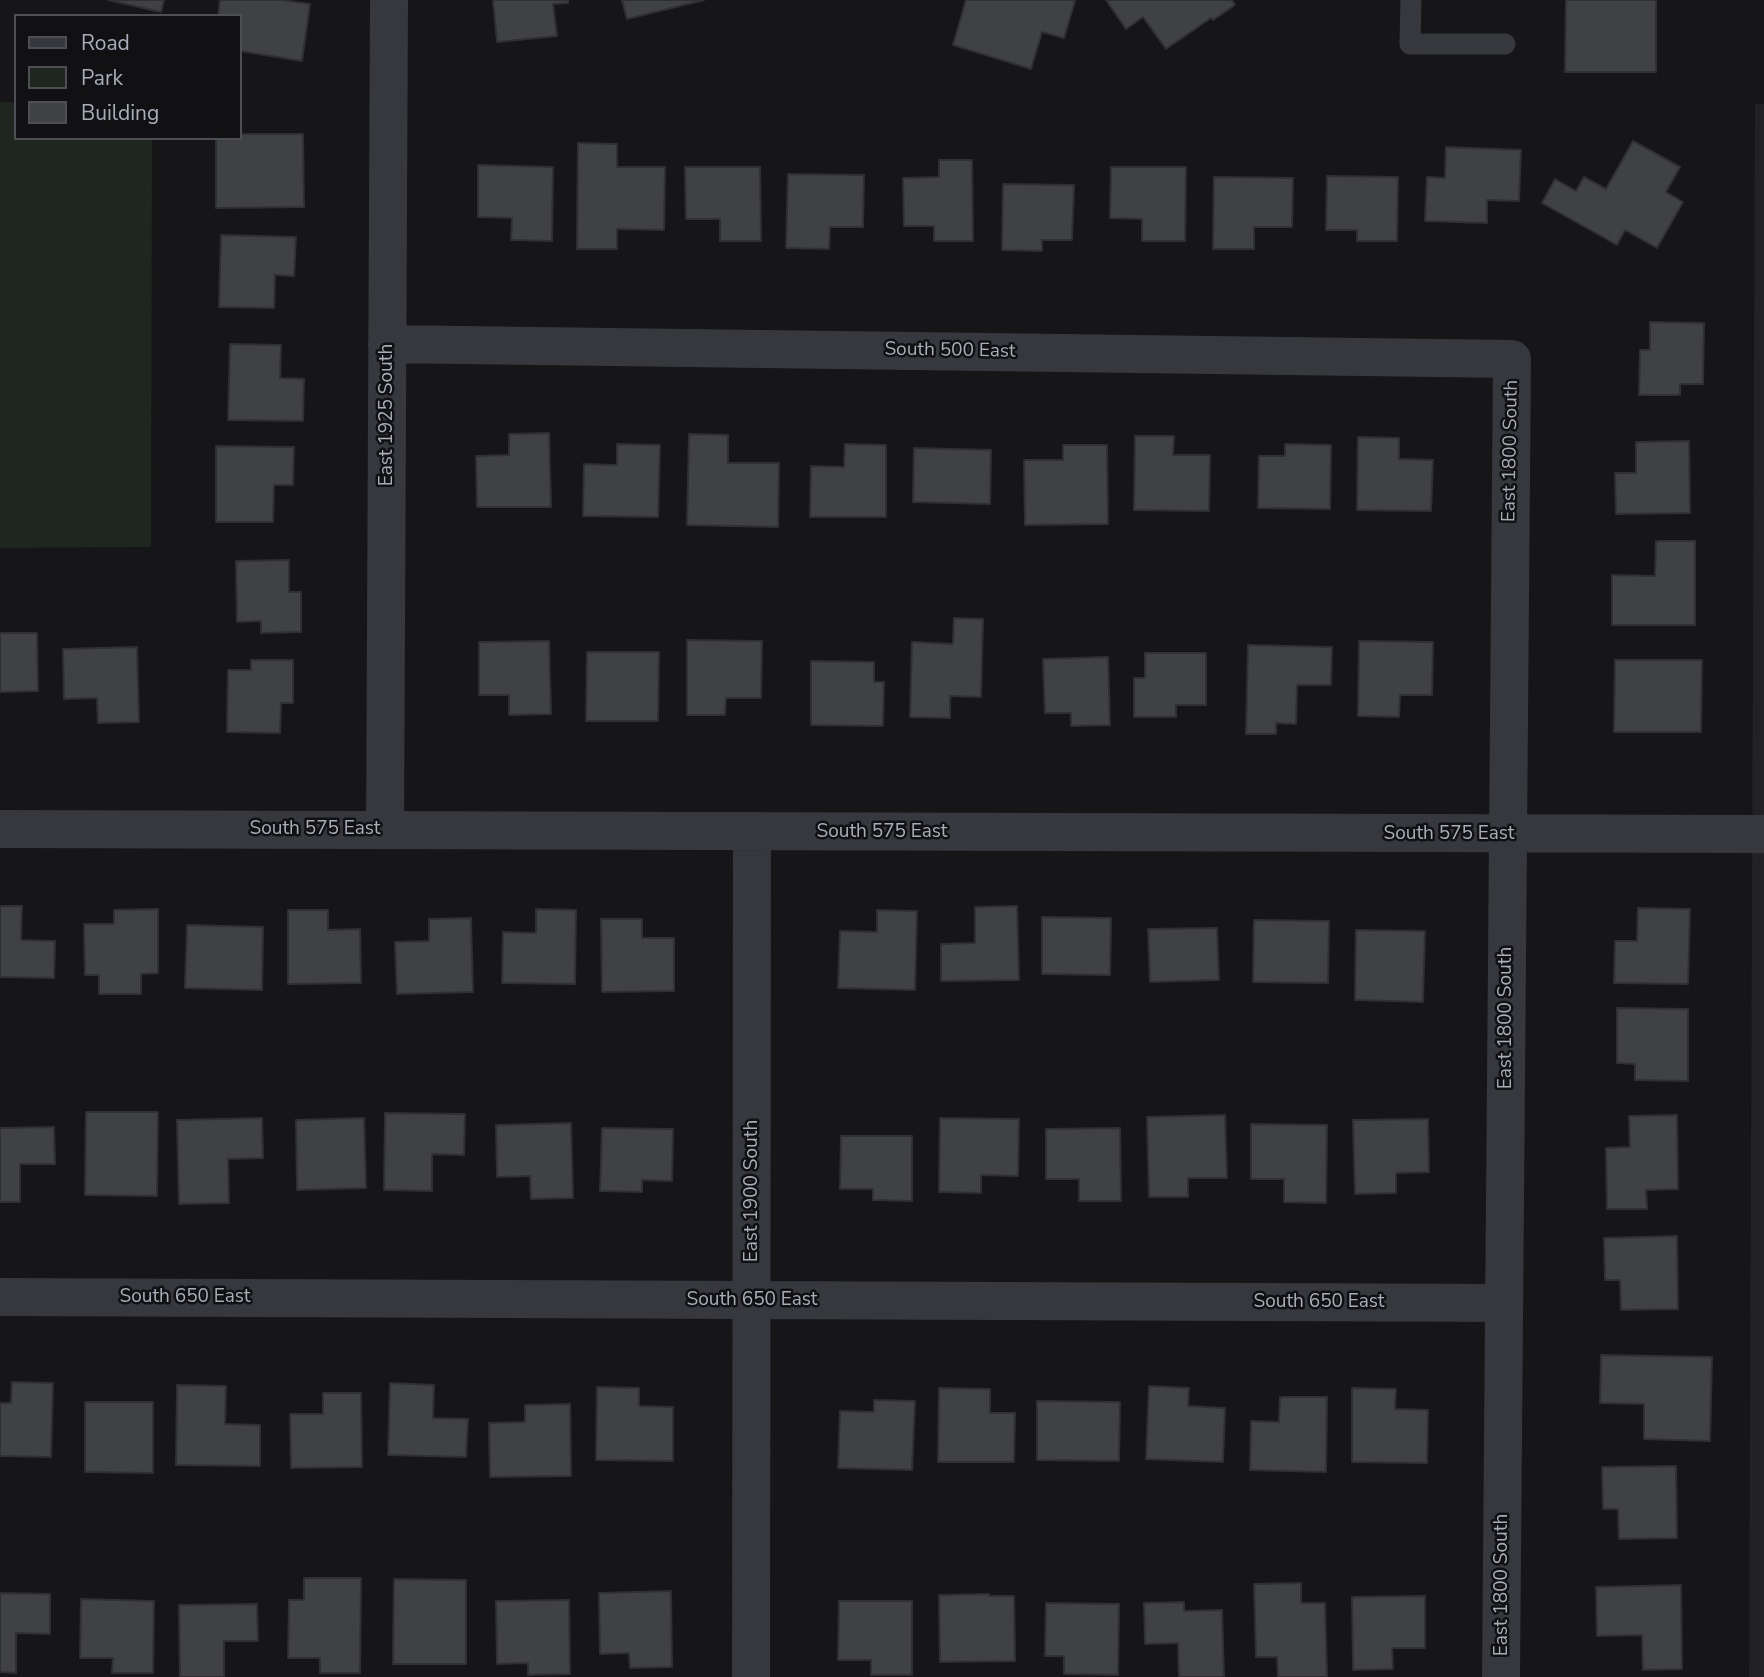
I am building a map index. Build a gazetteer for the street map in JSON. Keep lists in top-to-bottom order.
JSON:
{
  "streets": {
    "street": [
      "South 500 East",
      "East 1925 South",
      "East 1800 South",
      "South 575 East",
      "East 1900 South",
      "South 650 East"
    ]
  },
  "crossings": [
    ["South 500 East", "East 1925 South"],
    ["South 500 East", "East 1800 South"],
    ["East 1925 South", "South 575 East"],
    ["East 1800 South", "South 575 East"],
    ["East 1800 South", "South 650 East"],
    ["South 575 East", "East 1900 South"],
    ["East 1900 South", "South 650 East"]
  ],
  "legend": ["Road", "Park", "Building"]
}
